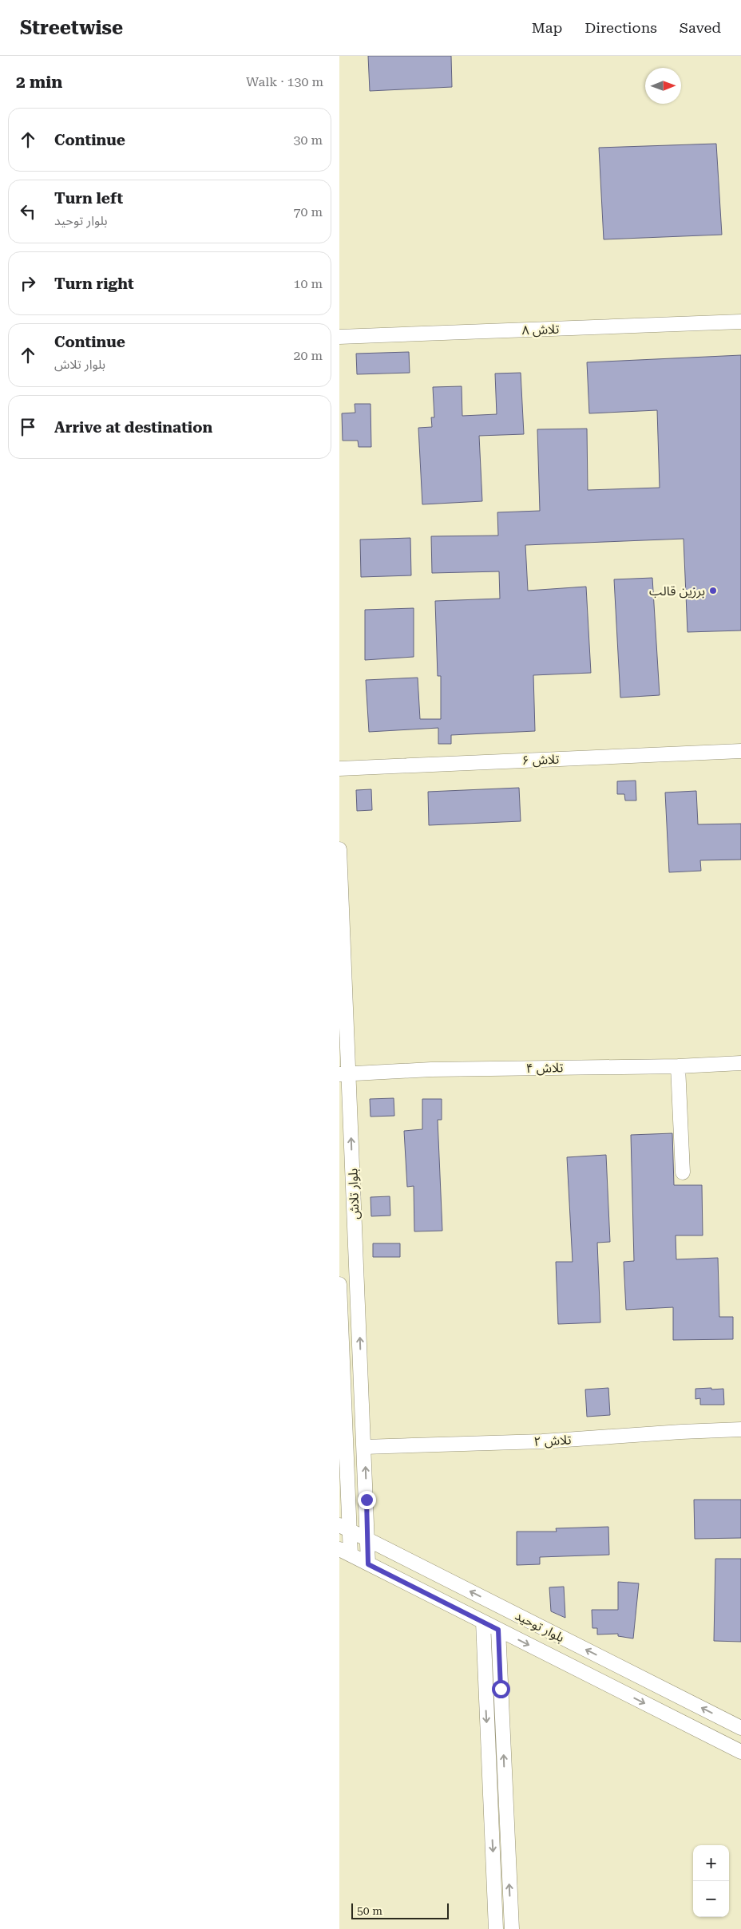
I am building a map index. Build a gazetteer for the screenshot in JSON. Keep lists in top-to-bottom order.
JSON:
{
  "streets": {
    "street": [
      "تلاش ۸",
      "تلاش ۶",
      "تلاش ۴",
      "بلوار تلاش",
      "تلاش ۲",
      "بلوار توحید"
    ]
  },
  "crossings": [
    ["تلاش ۴", "بلوار تلاش"],
    ["بلوار تلاش", "تلاش ۲"],
    ["بلوار تلاش", "بلوار توحید"]
  ],
  "places": ["برزین قالب"],
  "scale_bar": "50 m",
  "north": "right",
  "page": {
    "header": "Streetwise",
    "nav": ["Map", "Directions", "Saved"],
    "heading": ["2 min", "Walk · 130 m"],
    "list": [
      ["Continue", "30 m"],
      ["Turn left", "بلوار توحید", "70 m"],
      ["Turn right", "10 m"],
      ["Continue", "بلوار تلاش", "20 m"],
      "Arrive at destination"
    ],
    "map_buttons": ["+", "−"],
    "scale": "50 m"
  }
}
